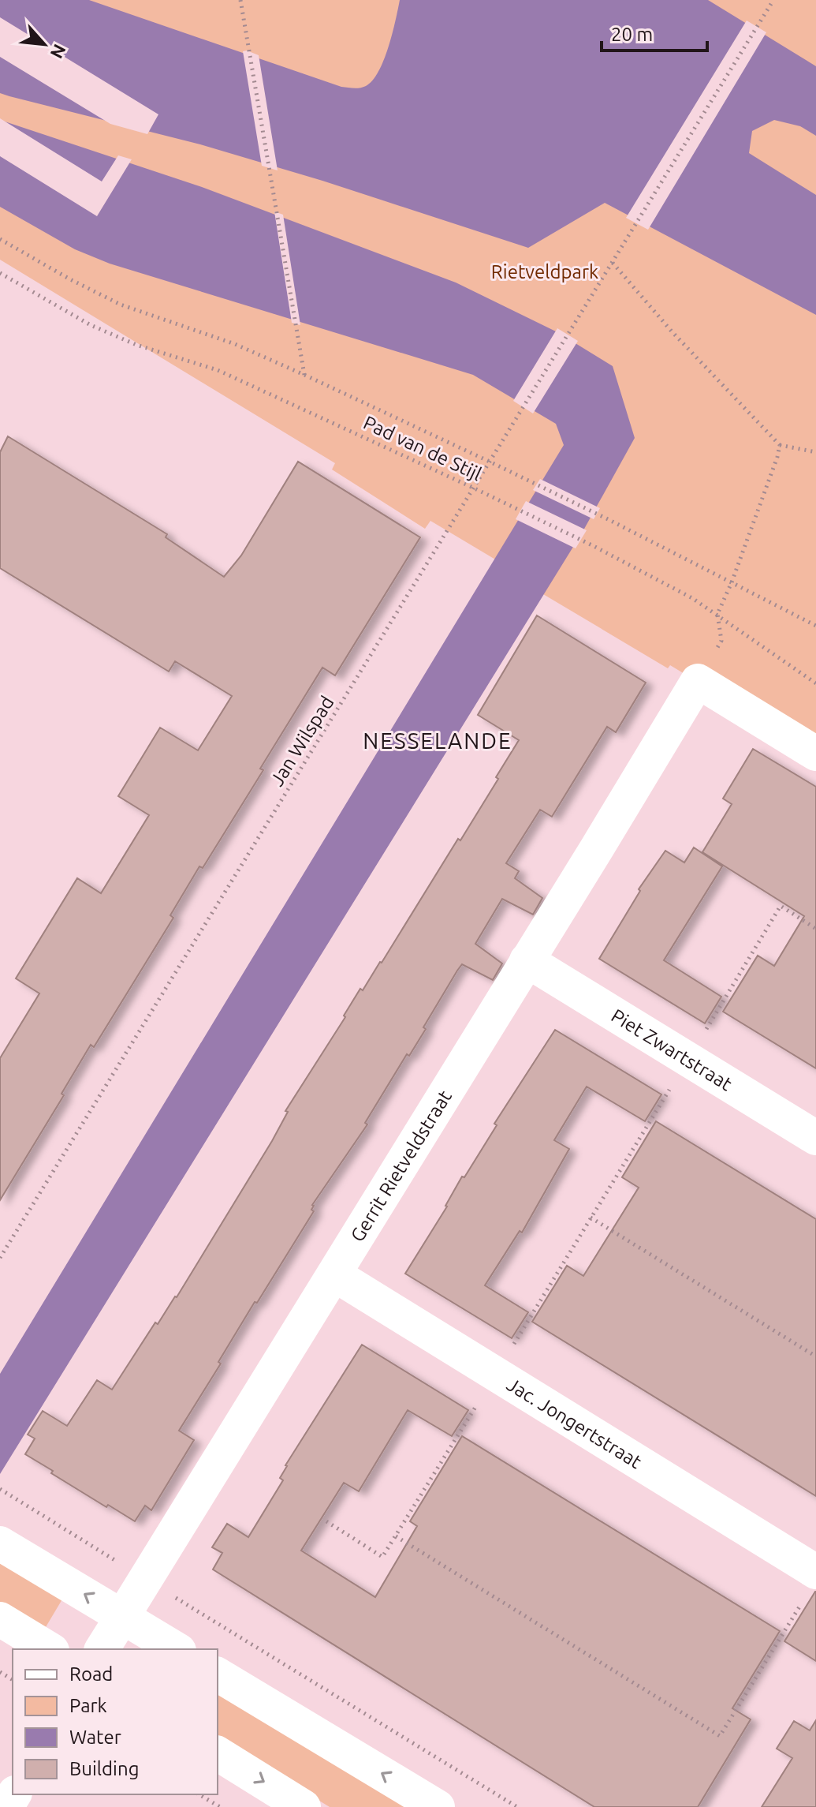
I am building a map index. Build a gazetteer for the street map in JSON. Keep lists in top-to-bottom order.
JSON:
{
  "streets": {
    "street": ["Piet Zwartstraat", "Gerrit Rietveldstraat", "Jac. Jongertstraat"],
    "path": ["Pad van de Stijl", "Jan Wilspad"]
  },
  "crossings": [
    ["Pad van de Stijl", "Jan Wilspad"],
    ["Piet Zwartstraat", "Gerrit Rietveldstraat"],
    ["Gerrit Rietveldstraat", "Jac. Jongertstraat"]
  ],
  "districts": ["NESSELANDE"],
  "parks": ["Rietveldpark"],
  "legend": [
    "Road",
    "Park",
    "Water",
    "Building"
  ],
  "scale_bar": "20 m",
  "north": "bottom right"
}
